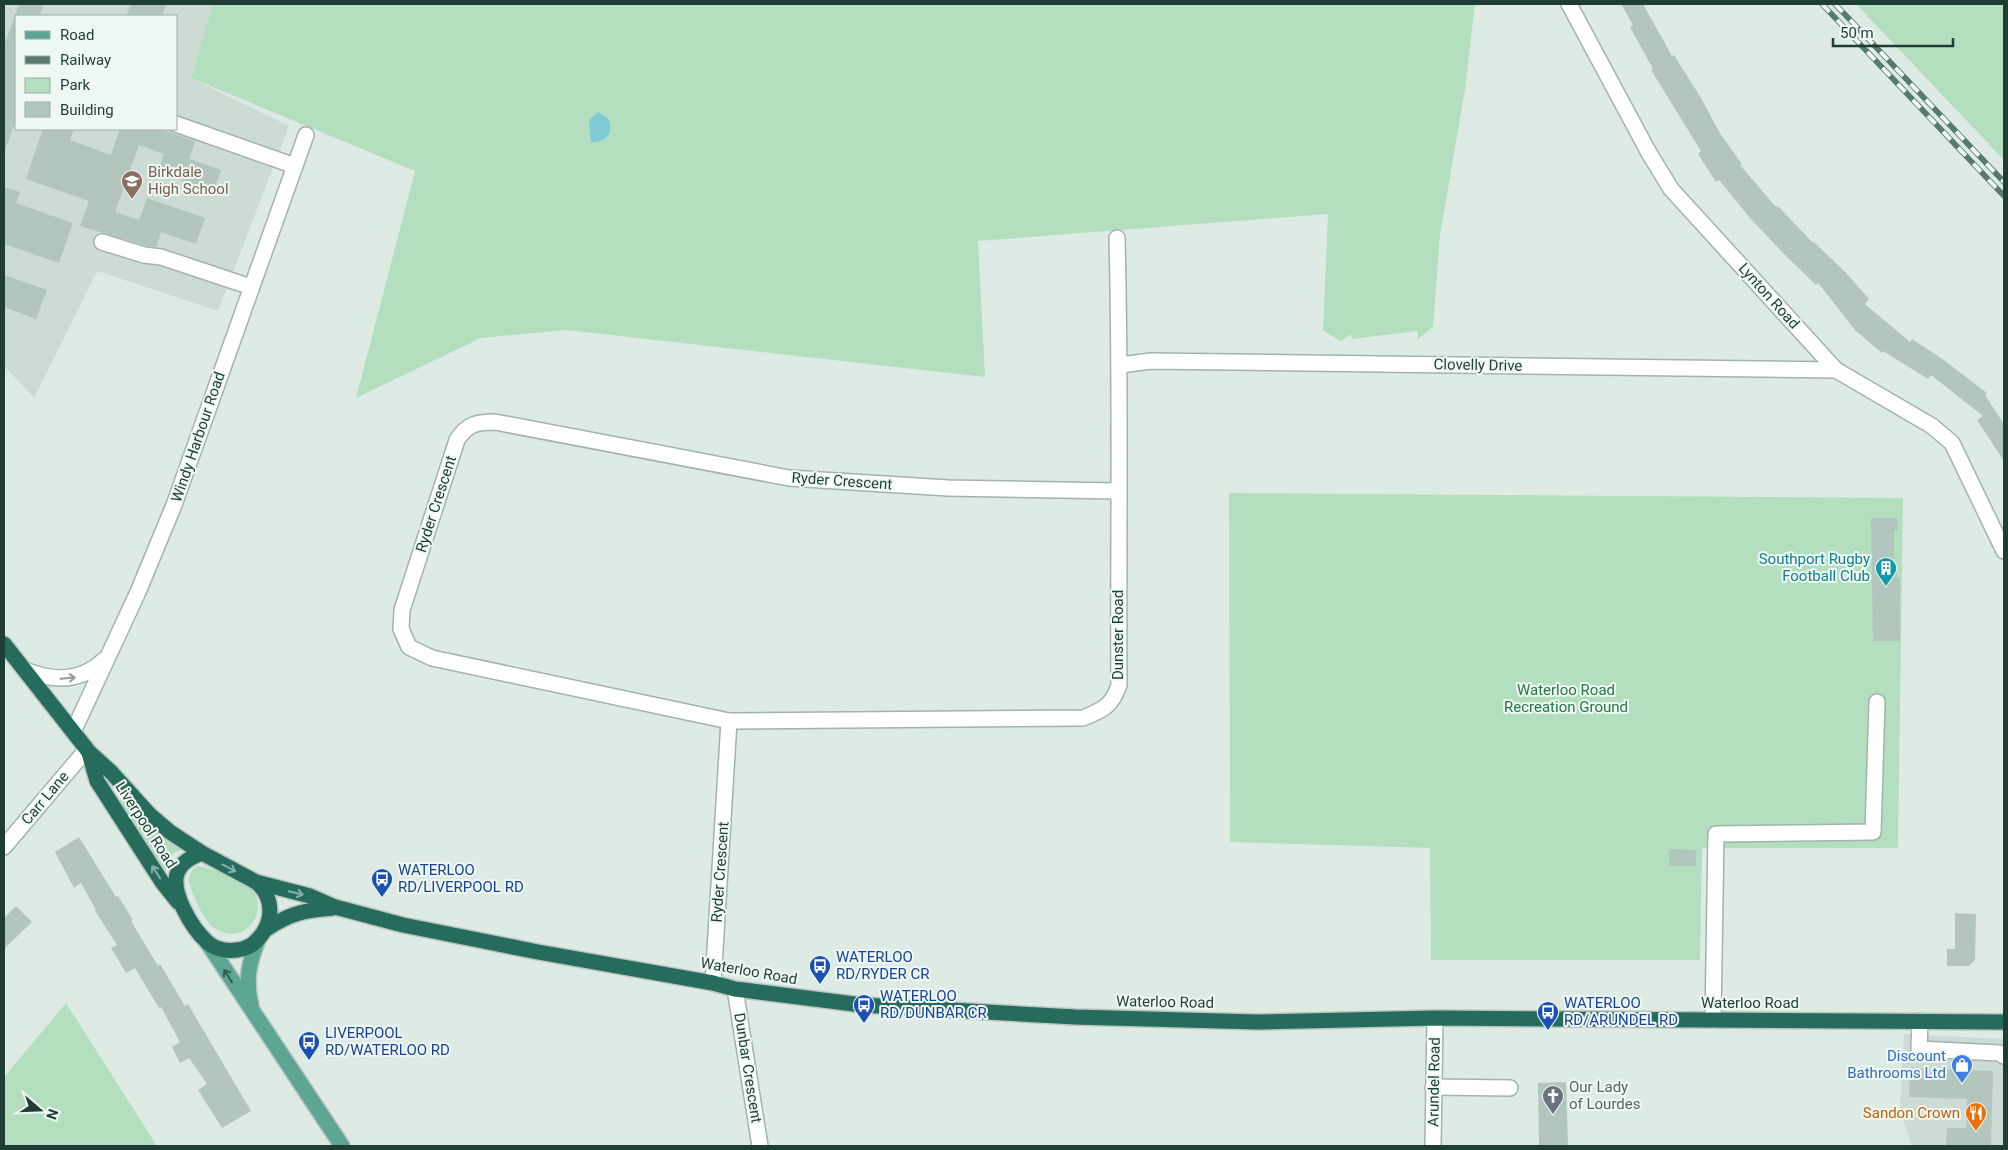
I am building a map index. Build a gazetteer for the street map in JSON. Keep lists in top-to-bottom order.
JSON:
{
  "streets": {
    "highway": ["Liverpool Road", "Waterloo Road"],
    "street": [
      "Lynton Road",
      "Clovelly Drive",
      "Windy Harbour Road",
      "Ryder Crescent",
      "Dunster Road",
      "Carr Lane",
      "Dunbar Crescent",
      "Arundel Road"
    ]
  },
  "crossings": [
    ["Lynton Road", "Clovelly Drive"],
    ["Clovelly Drive", "Dunster Road"],
    ["Windy Harbour Road", "Liverpool Road"],
    ["Ryder Crescent", "Dunster Road"],
    ["Ryder Crescent", "Waterloo Road"],
    ["Carr Lane", "Liverpool Road"],
    ["Liverpool Road", "Waterloo Road"],
    ["Waterloo Road", "Dunbar Crescent"],
    ["Waterloo Road", "Arundel Road"]
  ],
  "parks": ["Waterloo Road Recreation Ground"],
  "places": {
    "school or university": ["Birkdale High School"],
    "building": ["Southport Rugby Football Club"],
    "bus stop": [
      "WATERLOO RD/LIVERPOOL RD",
      "WATERLOO RD/RYDER CR",
      "WATERLOO RD/DUNBAR CR",
      "WATERLOO RD/ARUNDEL RD",
      "LIVERPOOL RD/WATERLOO RD"
    ],
    "shop": ["Discount Bathrooms Ltd"],
    "church": ["Our Lady of Lourdes"],
    "restaurant": ["Sandon Crown"]
  },
  "legend": [
    "Road",
    "Railway",
    "Park",
    "Building"
  ],
  "scale_bar": "50 m",
  "north": "right"
}
